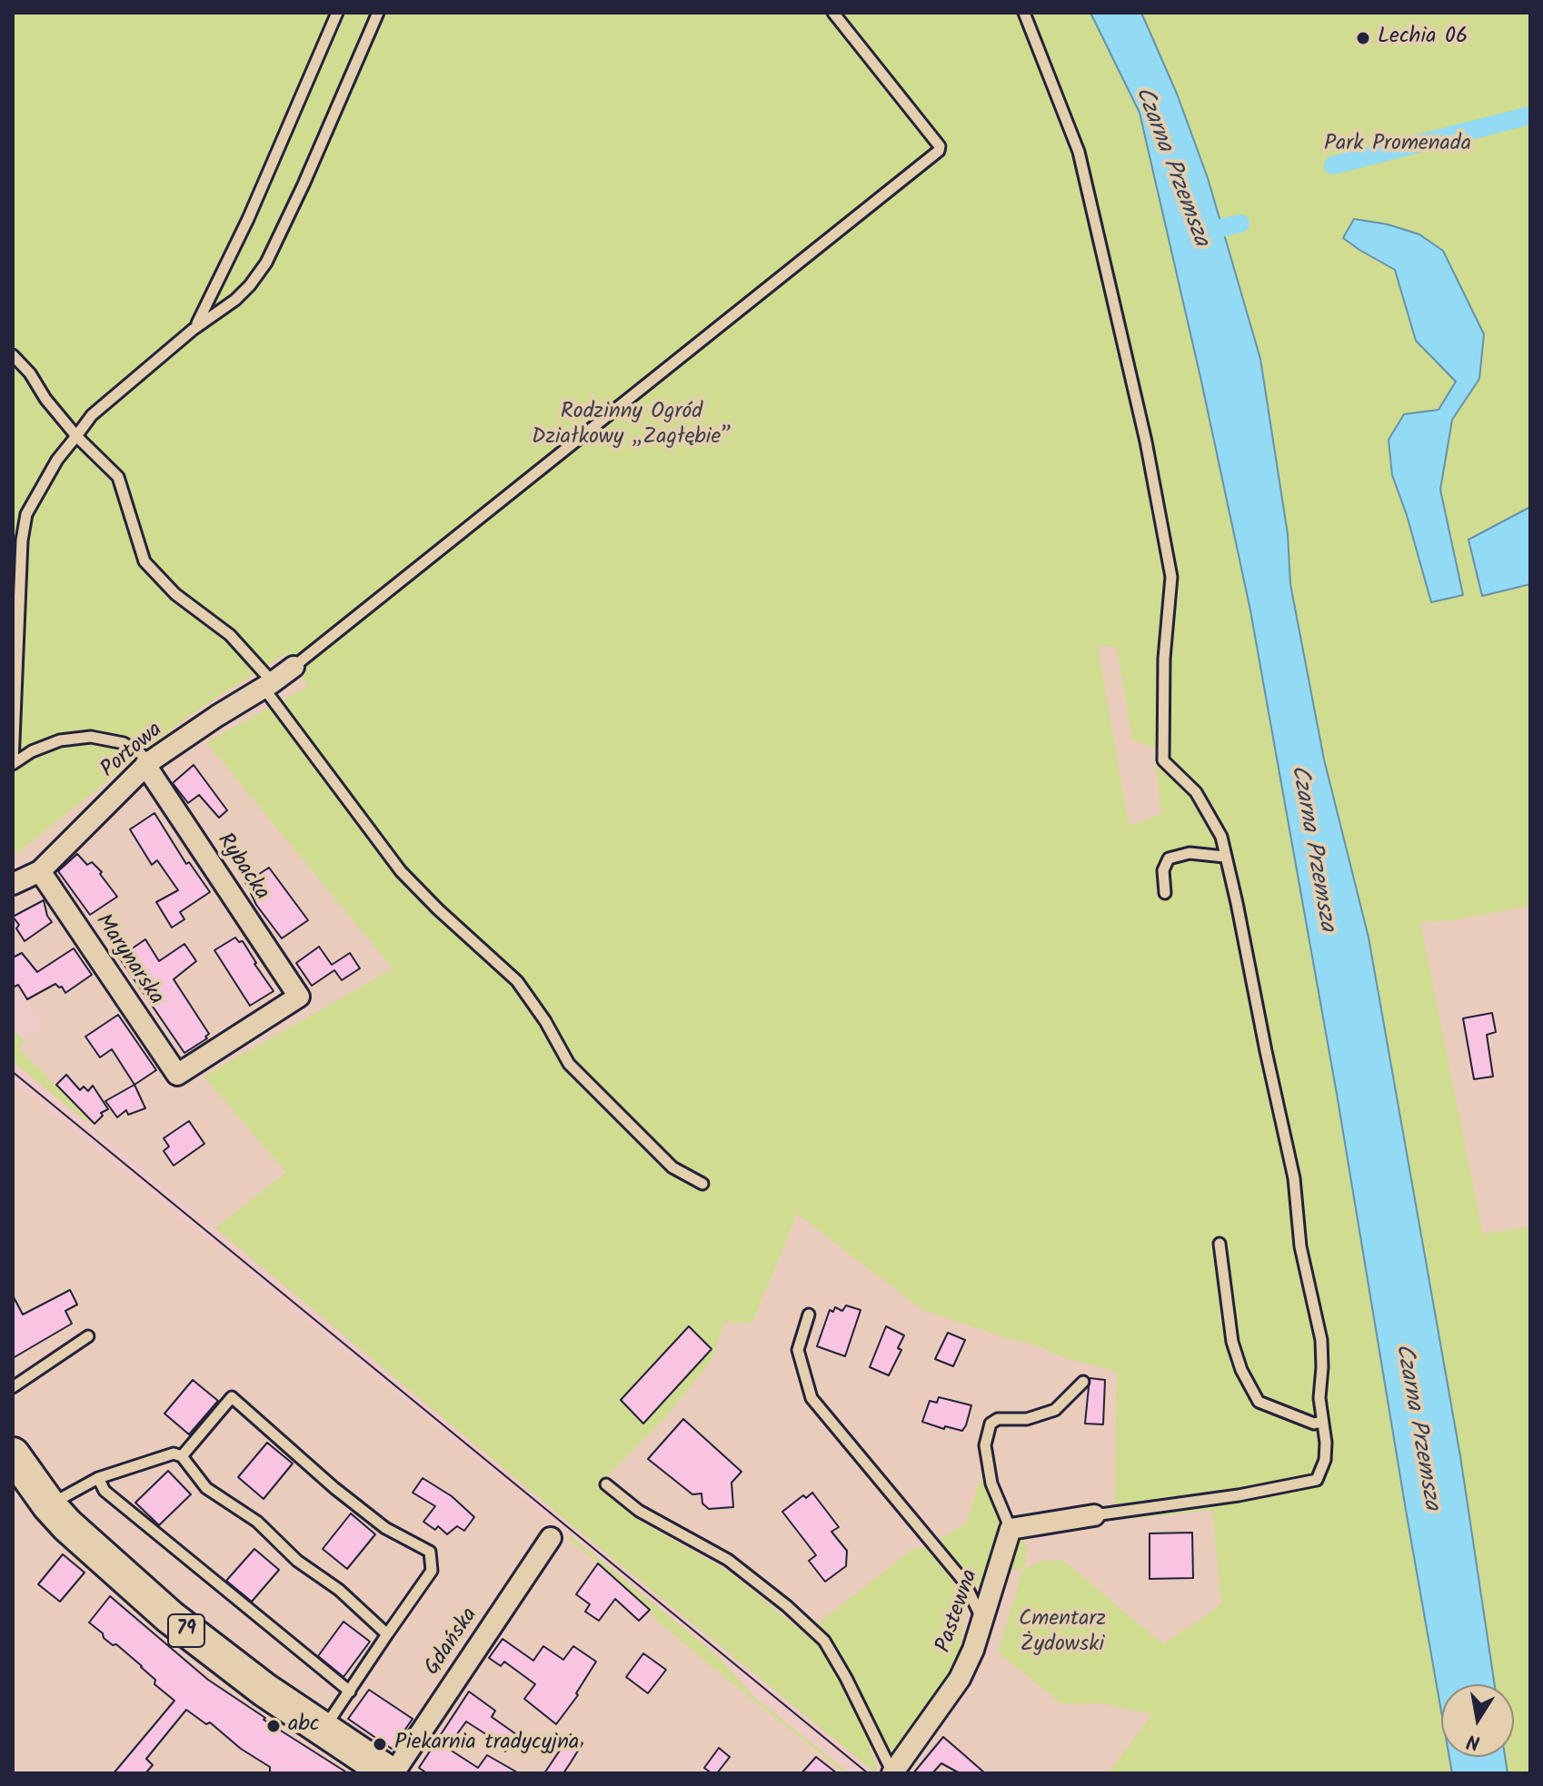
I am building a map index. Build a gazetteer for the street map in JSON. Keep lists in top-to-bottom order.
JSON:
{
  "streets": {
    "main road": ["79"],
    "street": [
      "Portowa",
      "Rybacka",
      "Marynarska",
      "Pastewna",
      "Gdańska"
    ]
  },
  "crossings": [
    ["Portowa", "Rybacka"],
    ["Portowa", "Marynarska"],
    ["Rybacka", "Marynarska"],
    ["79", "Gdańska"]
  ],
  "water": ["Czarna Przemsza"],
  "parks": ["Park Promenada", "Rodzinny Ogród Działkowy „Zagłębie”", "Cmentarz Żydowski"],
  "places": ["Lechia 06", "abc", "Piekarnia tradycyjna"],
  "north": "bottom"
}
